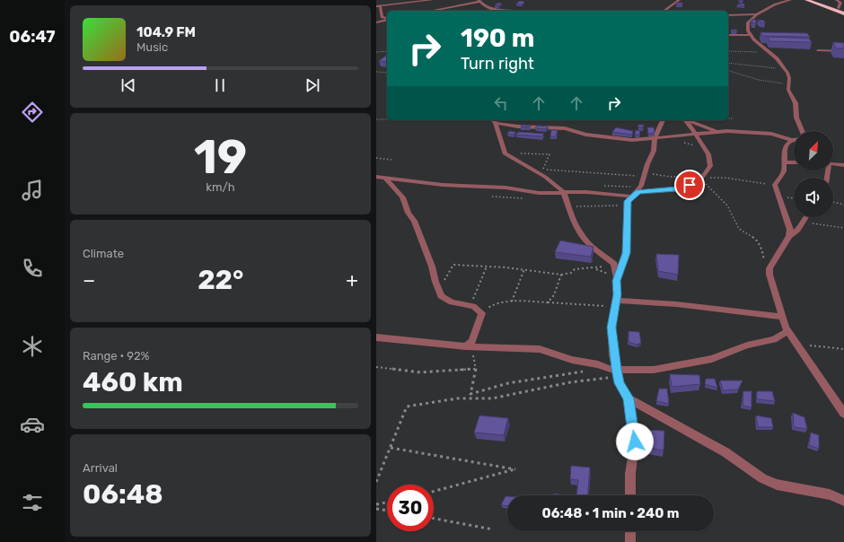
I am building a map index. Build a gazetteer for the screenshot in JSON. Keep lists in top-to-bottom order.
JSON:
{
  "north": "top right",
  "page": {
    "tabs": "06:47",
    "turn": ["190 m", "Turn right"],
    "song": ["104.9 FM", "Music"],
    "tile": [
      ["19", "km/h"],
      "Climate",
      ["Range · 92%", "460 km"],
      ["Arrival", "06:48"]
    ],
    "heat": ["−", "22°", "+"],
    "limit": "30",
    "trip": "06:48 · 1 min · 240 m"
  }
}
